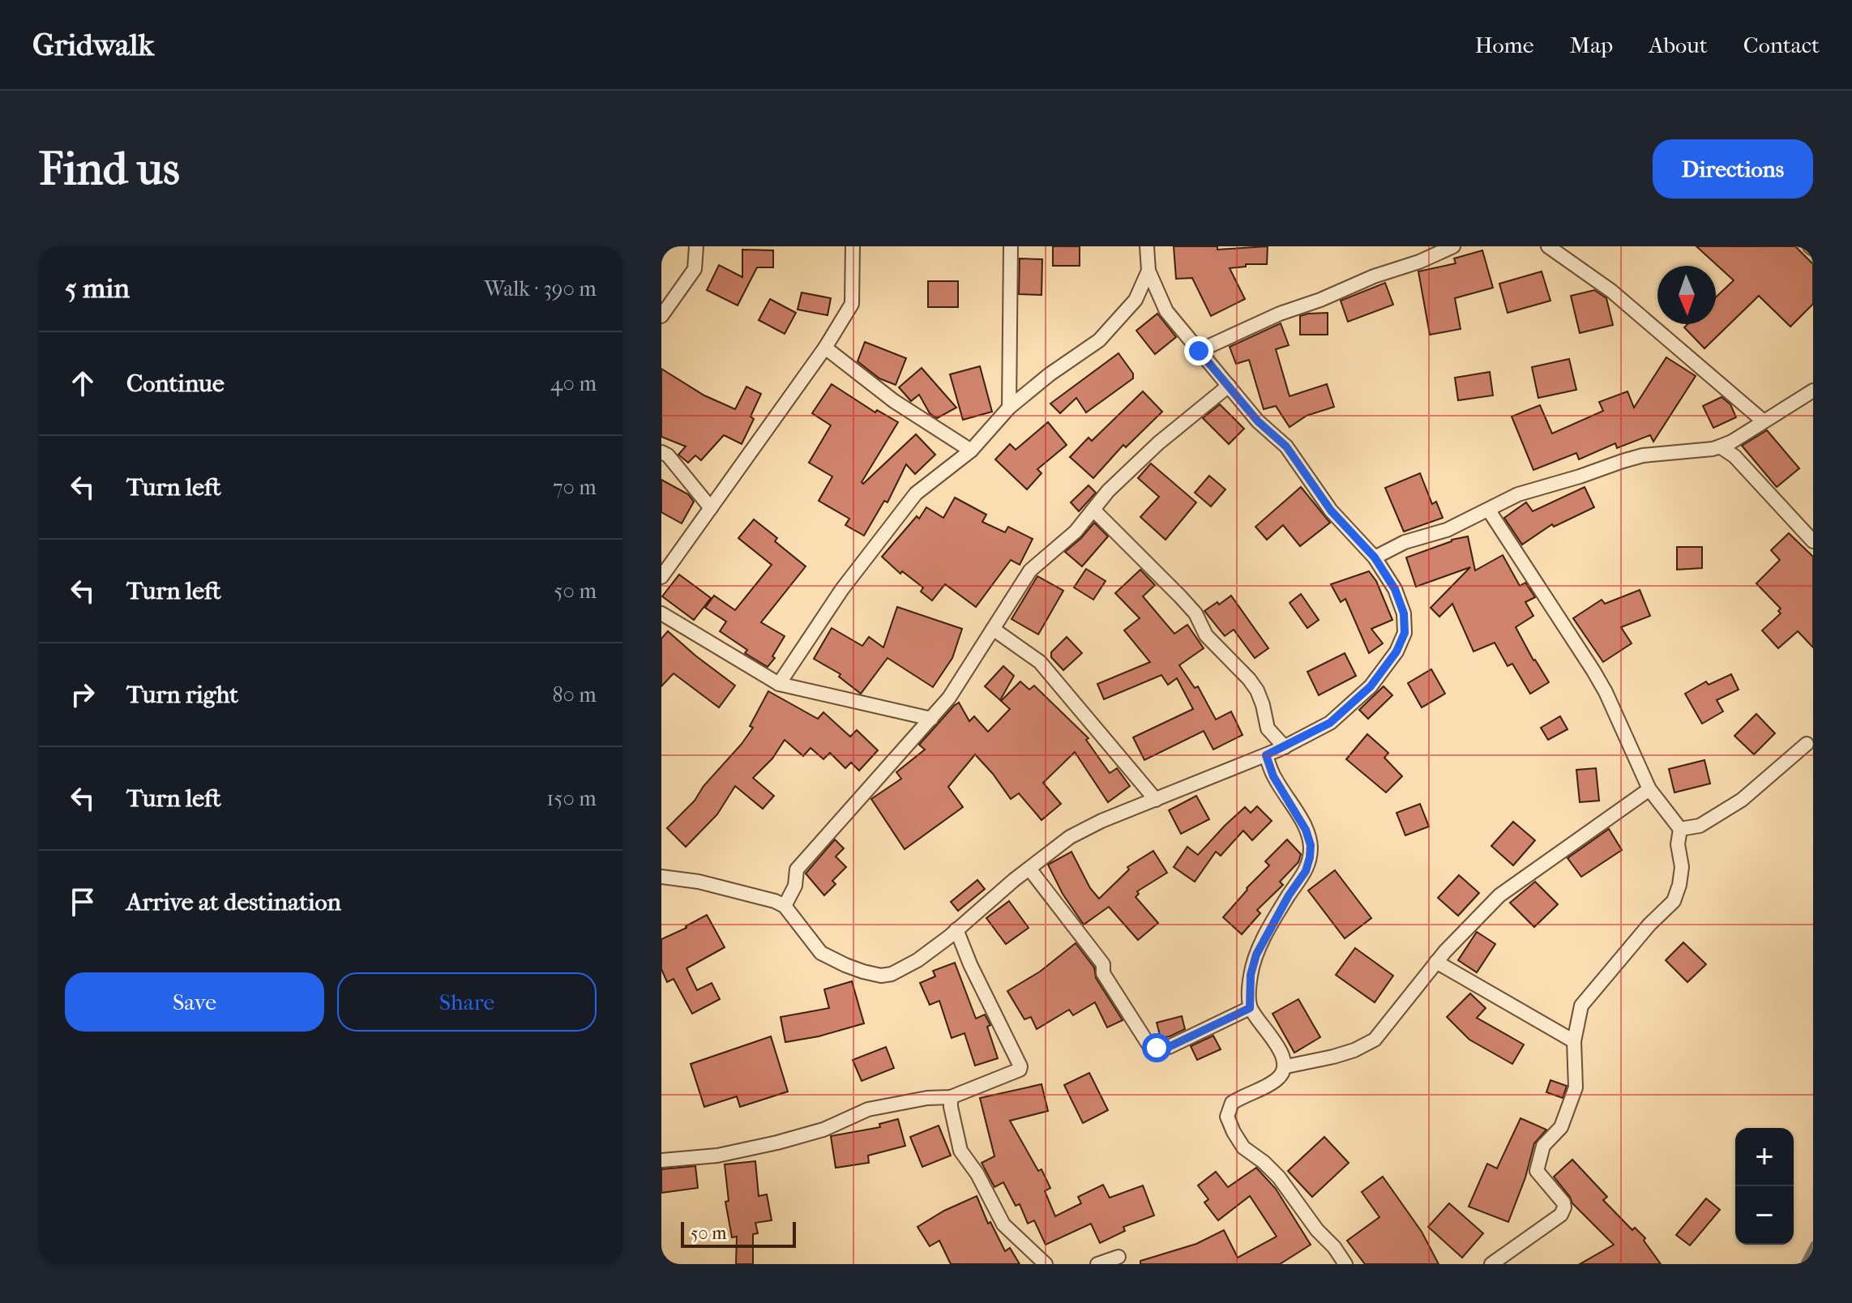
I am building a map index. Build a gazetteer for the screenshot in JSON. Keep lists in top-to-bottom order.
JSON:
{
  "scale_bar": "50 m",
  "north": "bottom",
  "page": {
    "header": "Gridwalk",
    "nav": [
      "Home",
      "Map",
      "About",
      "Contact"
    ],
    "buttons": [
      "Directions",
      ["Save", "Share"]
    ],
    "title": "Find us",
    "heading": ["5 min", "Walk · 390 m"],
    "list": [
      ["Continue", "40 m"],
      ["Turn left", "70 m"],
      ["Turn left", "50 m"],
      ["Turn right", "80 m"],
      ["Turn left", "150 m"],
      "Arrive at destination"
    ],
    "map_buttons": ["+", "−"],
    "scale": "50 m"
  }
}
